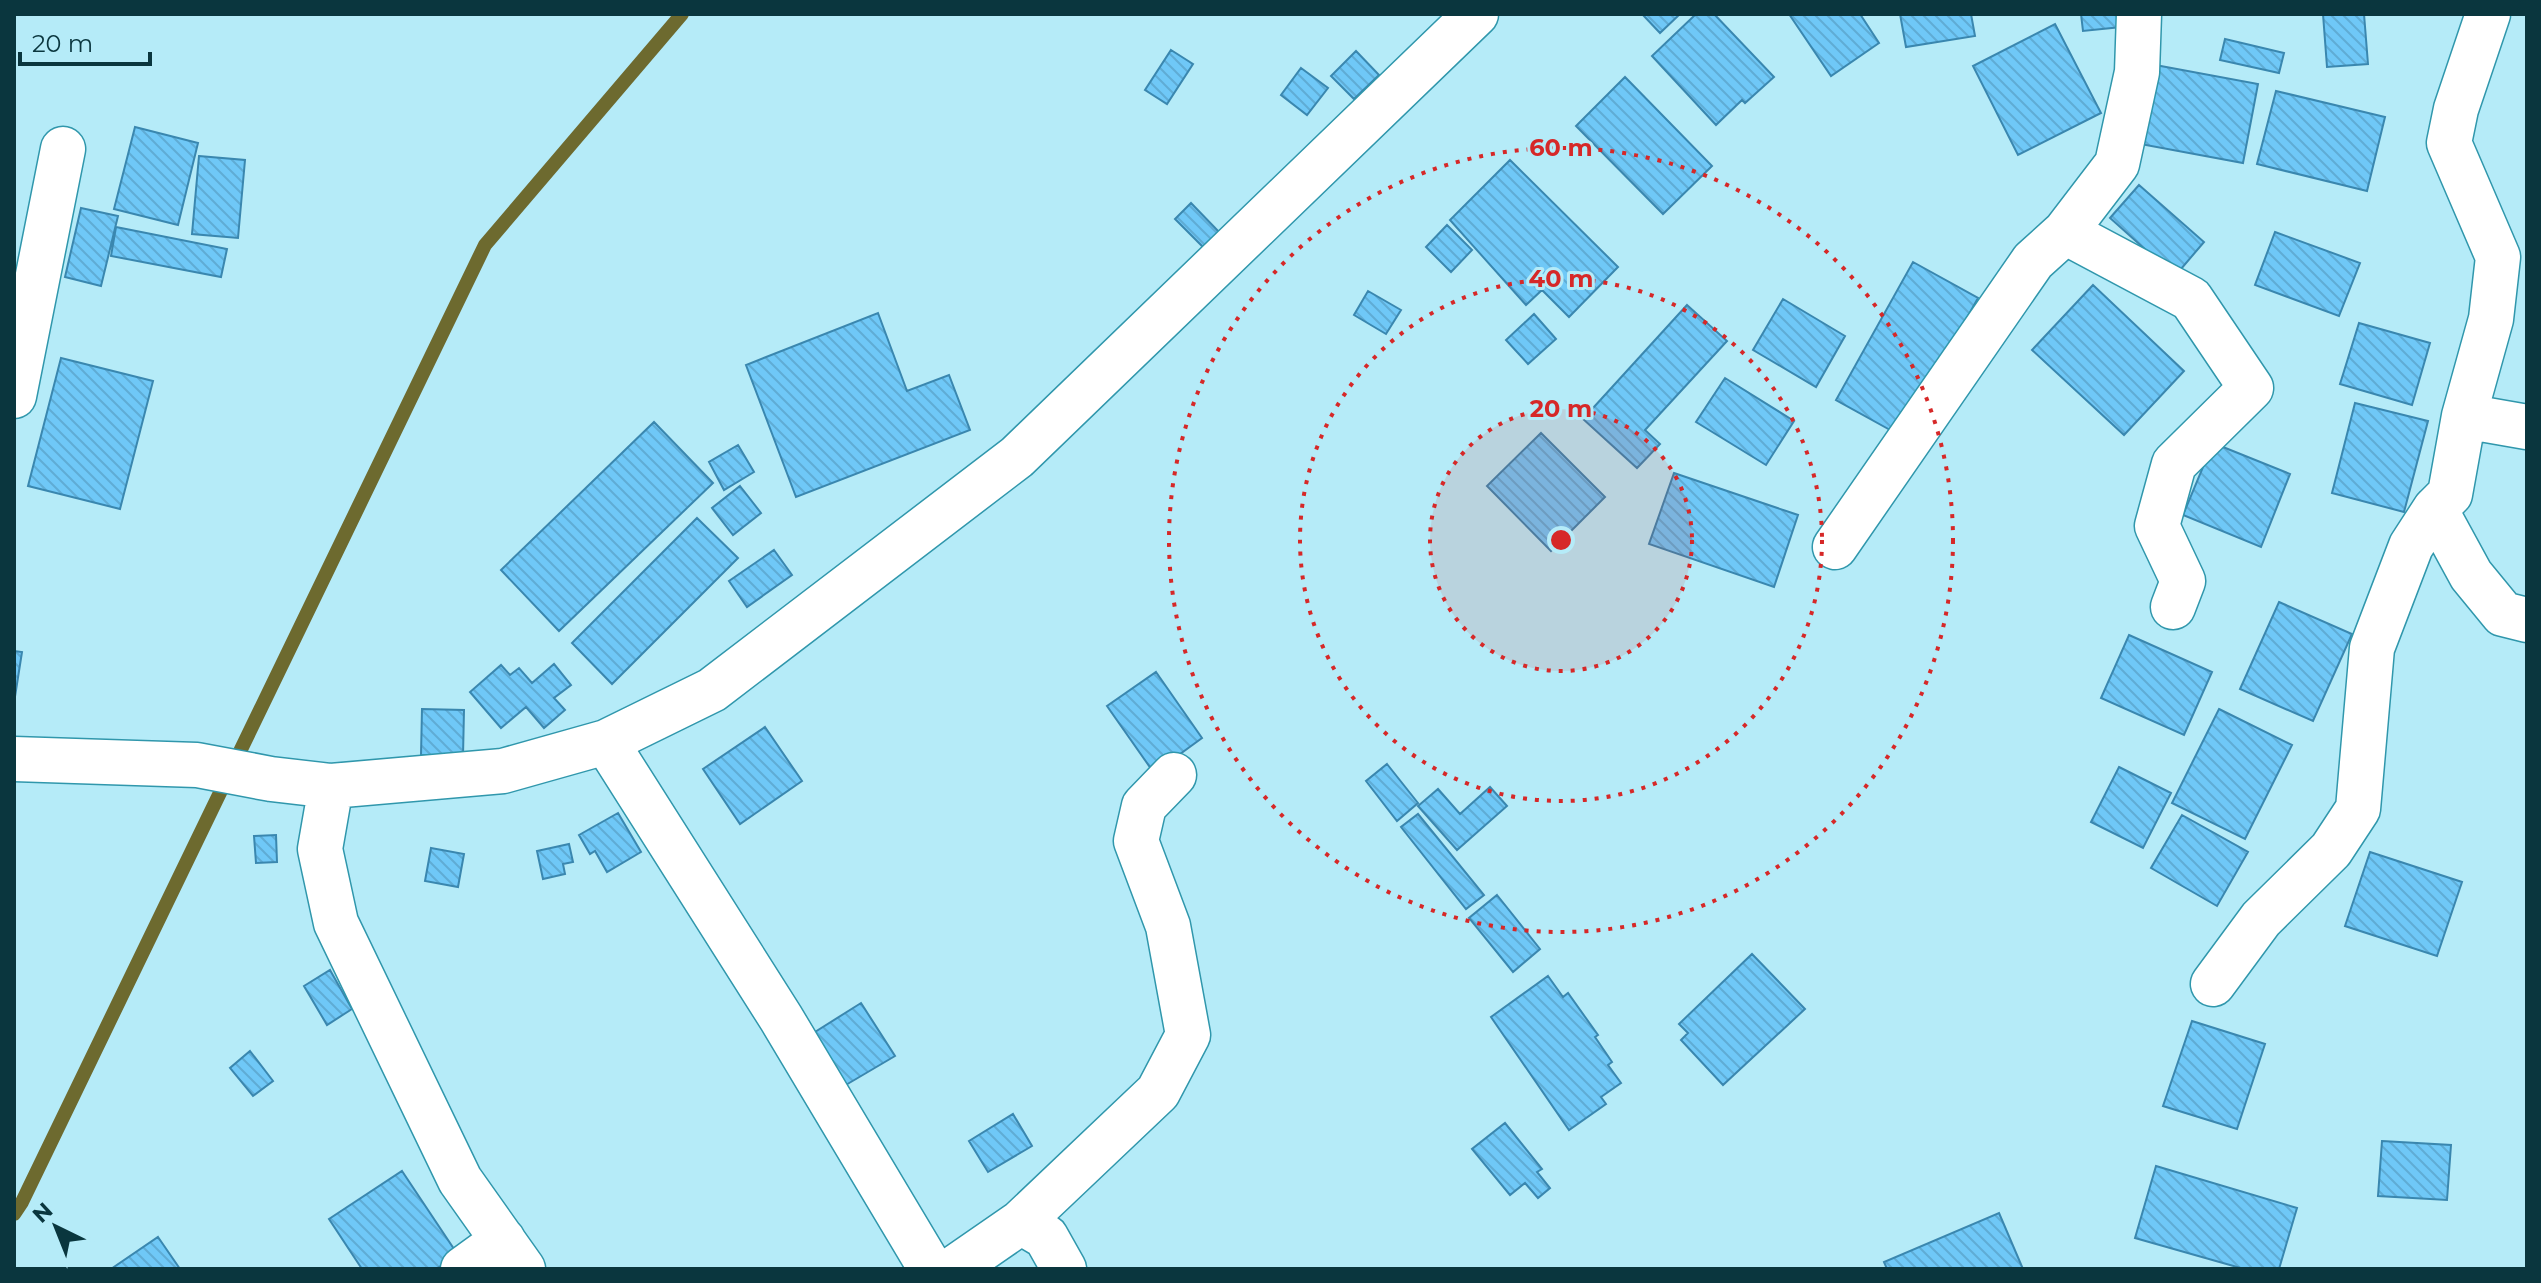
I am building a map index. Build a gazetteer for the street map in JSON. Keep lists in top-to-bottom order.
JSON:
{
  "scale_bar": "20 m",
  "north": "top left",
  "rings": ["60 m", "40 m", "20 m"]
}
